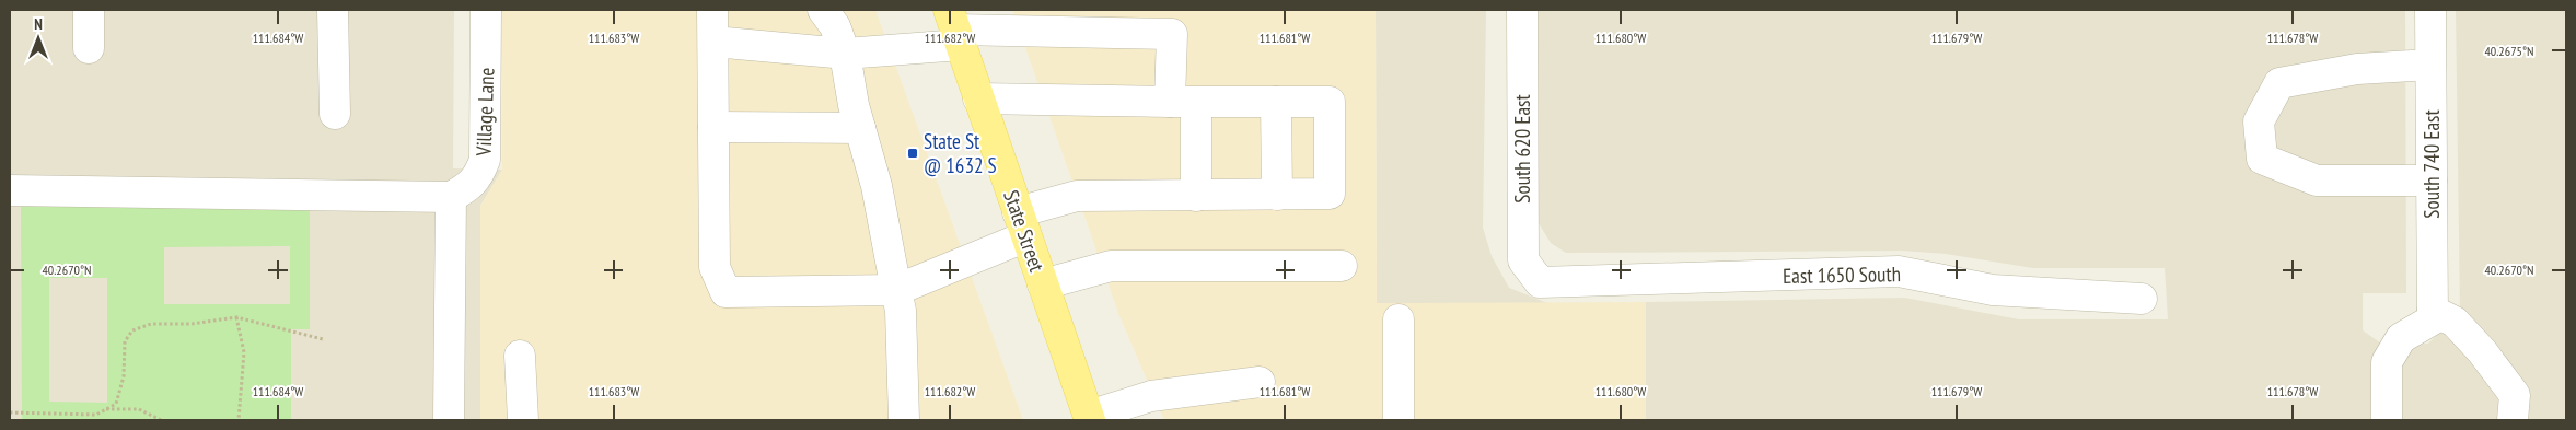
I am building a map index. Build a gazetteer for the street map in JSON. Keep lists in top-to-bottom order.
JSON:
{
  "streets": {
    "main road": ["State Street"],
    "street": [
      "Village Lane",
      "South 620 East",
      "South 740 East",
      "East 1650 South"
    ]
  },
  "crossings": [
    ["South 620 East", "East 1650 South"]
  ],
  "places": {
    "transit": ["State St @ 1632 S"]
  },
  "north": "top",
  "coordinates": [
    "111.684°W",
    "111.683°W",
    "111.682°W",
    "111.681°W",
    "111.680°W",
    "111.679°W",
    "111.678°W",
    "40.2675°N",
    "40.2670°N"
  ]
}
